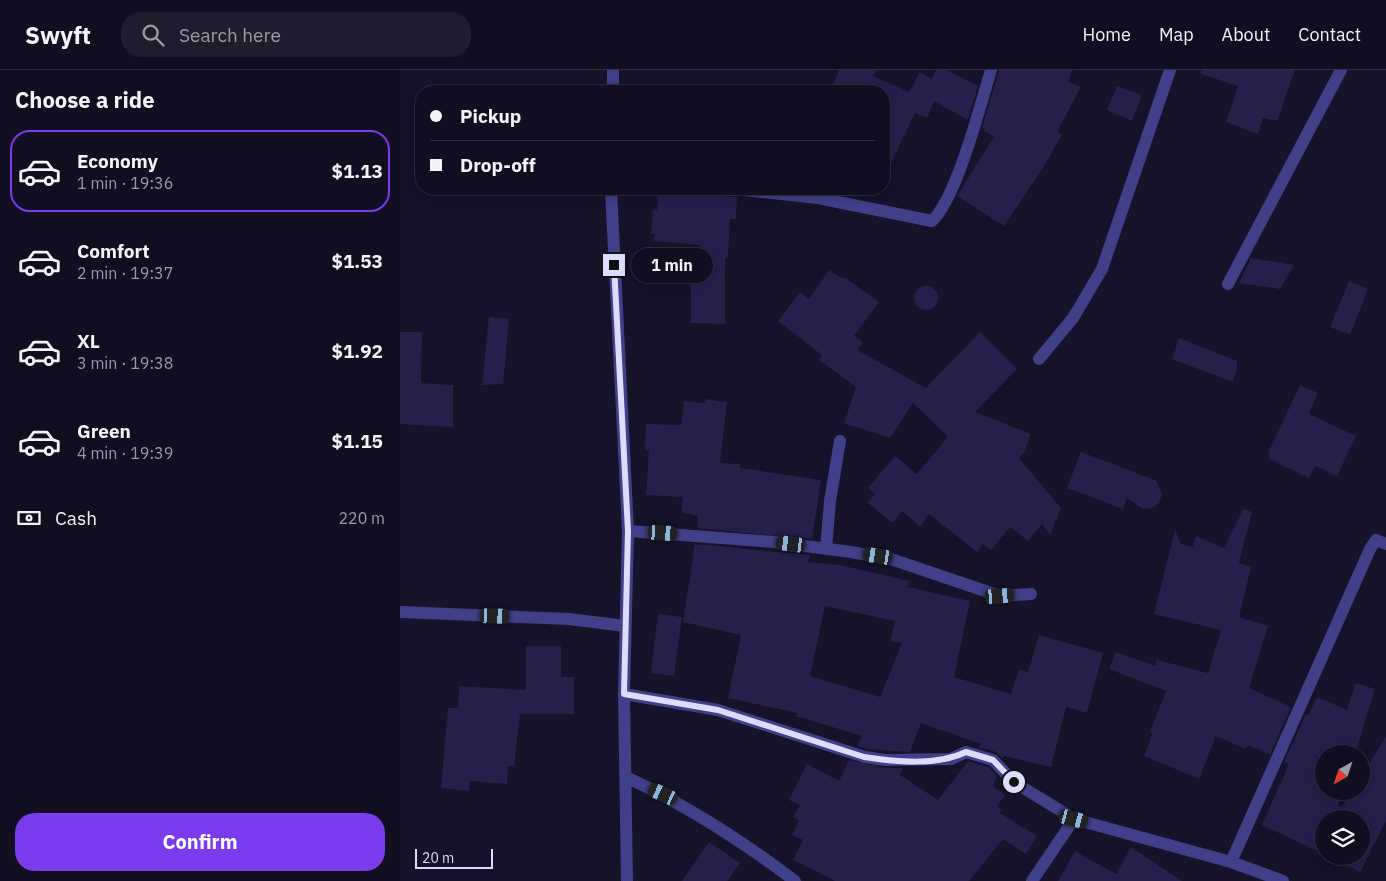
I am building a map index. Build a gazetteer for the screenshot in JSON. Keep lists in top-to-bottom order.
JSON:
{
  "scale_bar": "20 m",
  "north": "bottom left",
  "page": {
    "header": "Swyft",
    "search": "Search here",
    "nav": [
      "Home",
      "Map",
      "About",
      "Contact"
    ],
    "heading": "Choose a ride",
    "banner": ["Pickup", "Drop-off"],
    "list": [
      {
        "name": "Economy",
        "note": "1 min · 19:36",
        "value": "$1.13"
      },
      {
        "name": "Comfort",
        "note": "2 min · 19:37",
        "value": "$1.53"
      },
      {
        "name": "XL",
        "note": "3 min · 19:38",
        "value": "$1.92"
      },
      {
        "name": "Green",
        "note": "4 min · 19:39",
        "value": "$1.15"
      }
    ],
    "bubble": "1 min",
    "pay": ["Cash", "220 m"],
    "buttons": "Confirm",
    "scale": "20 m"
  }
}
